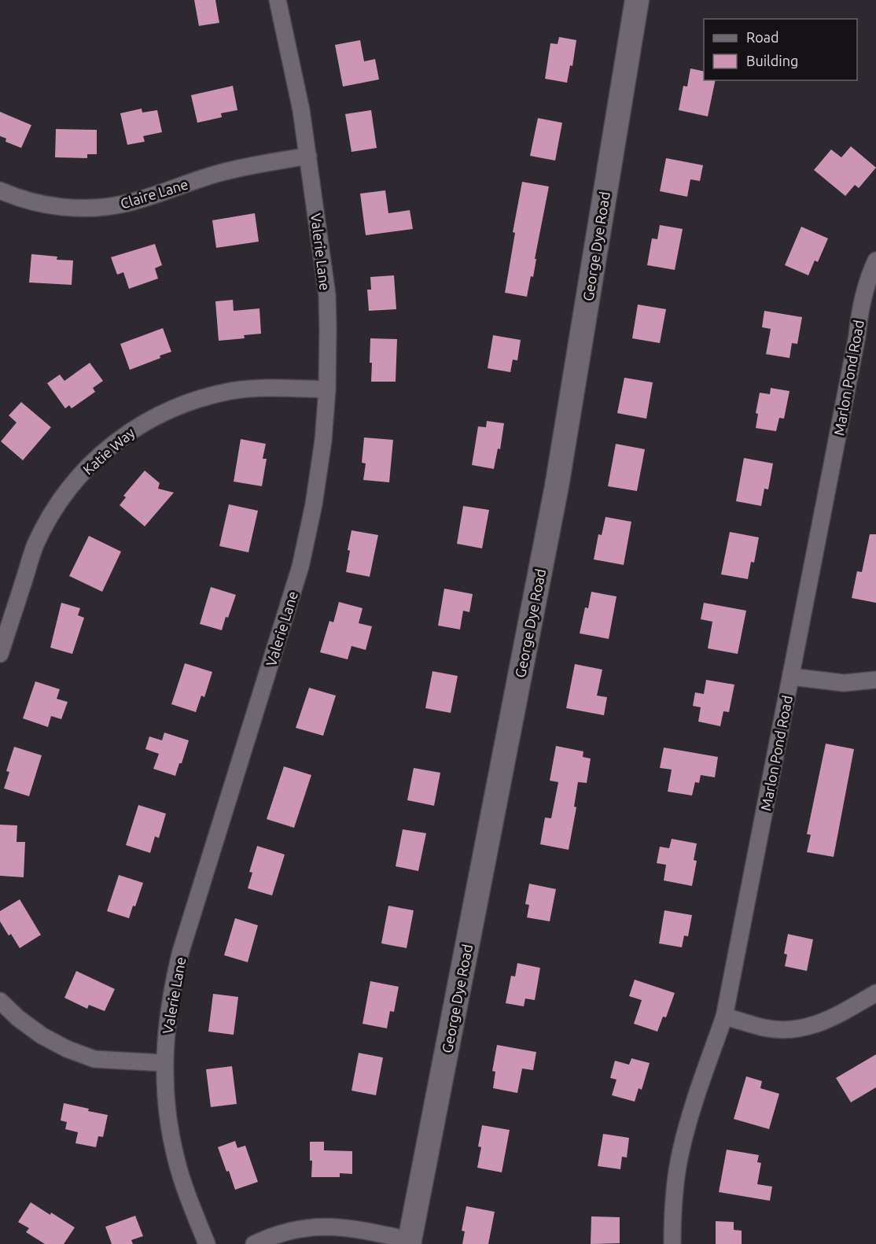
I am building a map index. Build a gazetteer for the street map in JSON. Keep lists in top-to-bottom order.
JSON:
{
  "streets": {
    "street": [
      "Claire Lane",
      "George Dye Road",
      "Valerie Lane",
      "Marlon Pond Road",
      "Katie Way"
    ]
  },
  "crossings": [
    ["Claire Lane", "Valerie Lane"],
    ["Valerie Lane", "Katie Way"]
  ],
  "legend": ["Road", "Building"]
}
